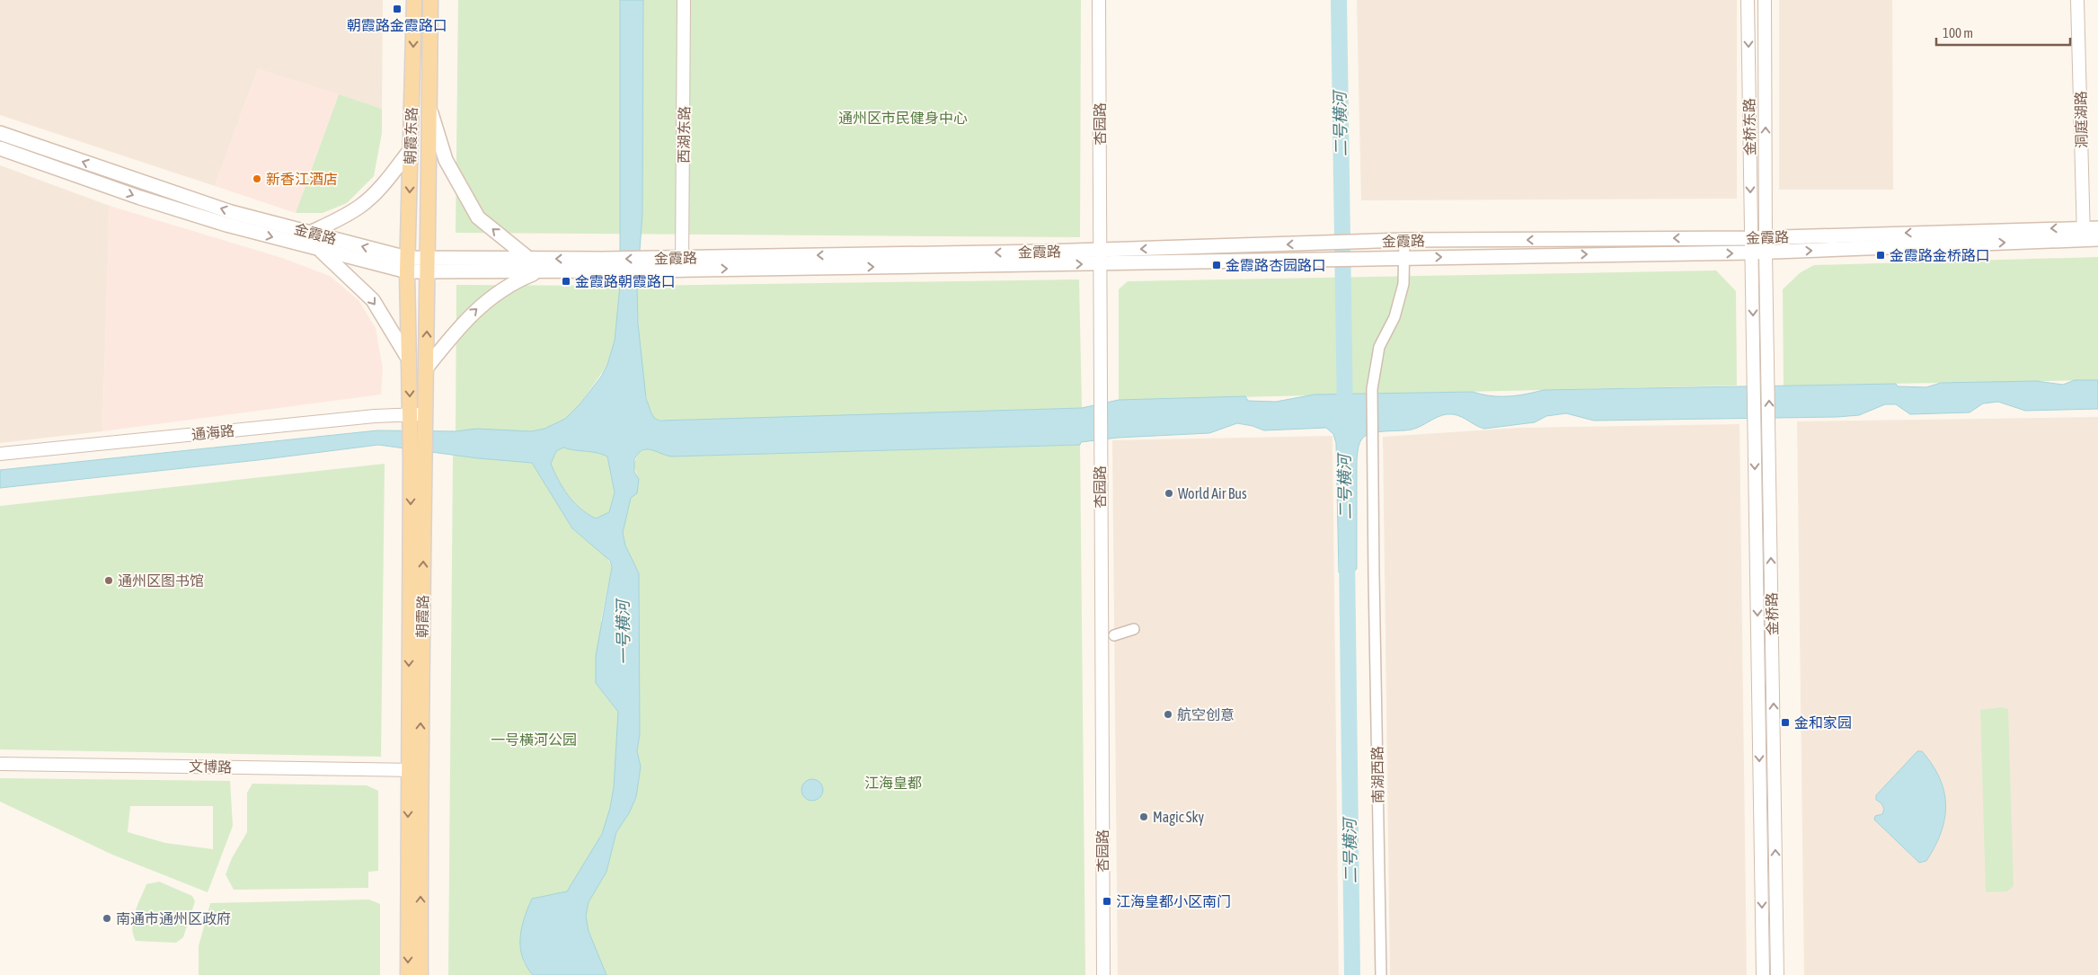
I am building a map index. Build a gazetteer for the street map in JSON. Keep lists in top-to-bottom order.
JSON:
{
  "streets": {
    "main road": ["朝霞东路", "金霞路", "朝霞路"],
    "street": [
      "洞庭湖路",
      "杏园路",
      "金桥东路",
      "西湖东路",
      "通海路",
      "金桥路",
      "文博路",
      "南湖西路"
    ]
  },
  "crossings": [
    ["洞庭湖路", "金霞路"],
    ["杏园路", "金霞路"],
    ["金桥东路", "金霞路"],
    ["金桥东路", "金桥路"],
    ["西湖东路", "金霞路"],
    ["朝霞东路", "金霞路"],
    ["朝霞东路", "朝霞路"],
    ["金霞路", "金桥路"],
    ["金霞路", "朝霞路"],
    ["金霞路", "南湖西路"],
    ["通海路", "朝霞路"],
    ["朝霞路", "文博路"]
  ],
  "water": ["二号横河", "一号横河"],
  "parks": ["通州区市民健身中心", "一号横河公园", "江海皇都"],
  "places": {
    "transit": [
      "朝霞路金霞路口",
      "金霞路金桥路口",
      "金霞路杏园路口",
      "金霞路朝霞路口",
      "金和家园",
      "江海皇都小区南门"
    ],
    "other": [
      "新香江酒店",
      "World Air Bus",
      "通州区图书馆",
      "航空创意",
      "Magic Sky",
      "南通市通州区政府"
    ]
  },
  "scale_bar": "100 m"
}
